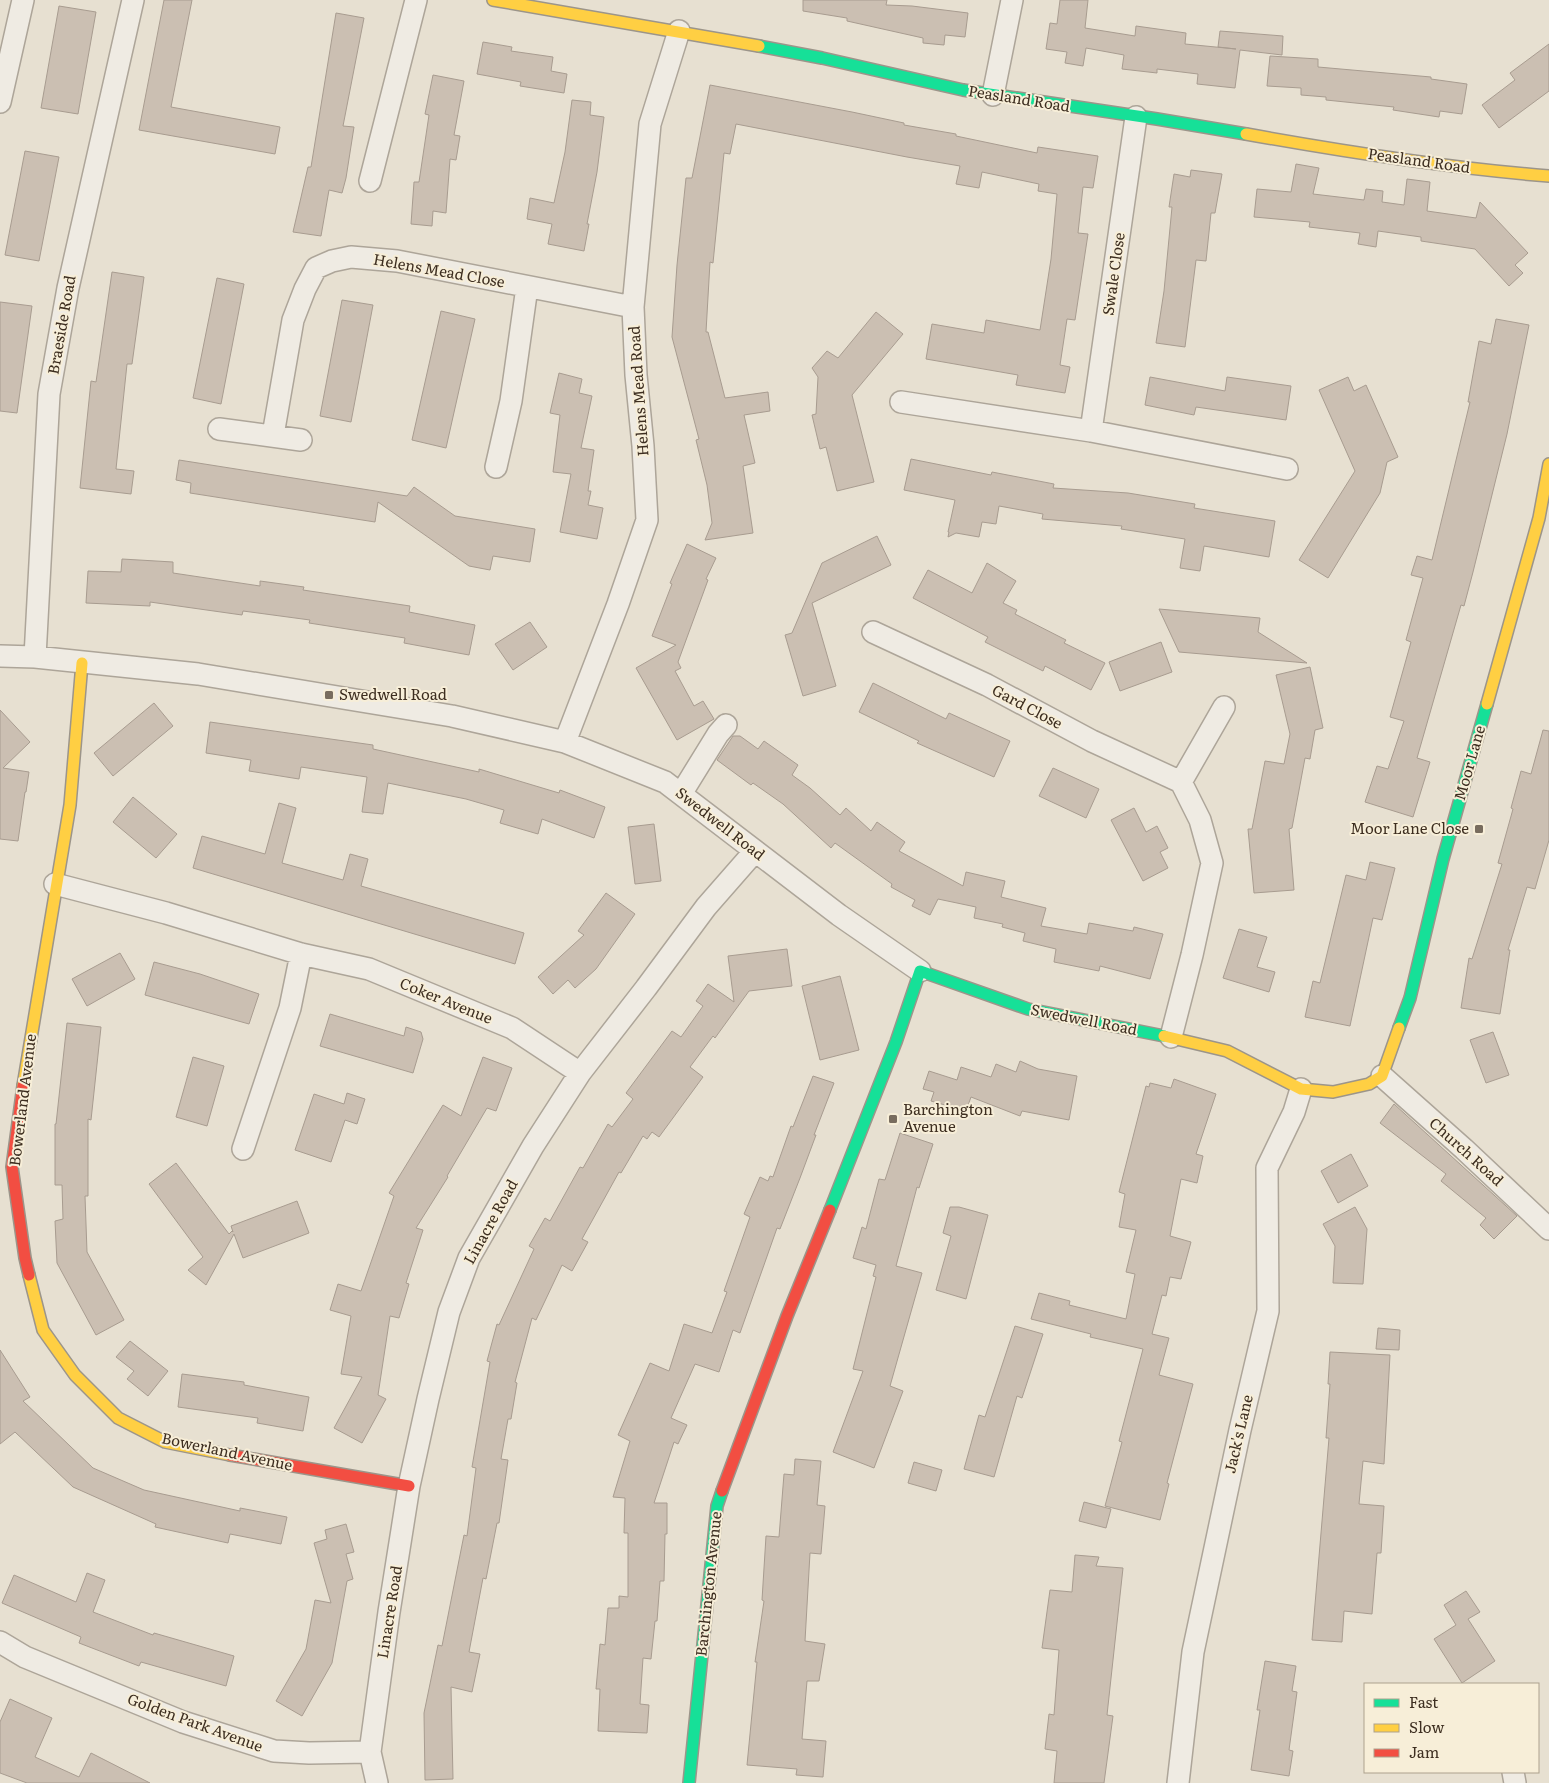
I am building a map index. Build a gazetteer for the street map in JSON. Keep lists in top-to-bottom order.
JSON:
{
  "streets": {
    "street": [
      "Peasland Road",
      "Helens Mead Close",
      "Swale Close",
      "Braeside Road",
      "Helens Mead Road",
      "Gard Close",
      "Moor Lane",
      "Swedwell Road",
      "Coker Avenue",
      "Bowerland Avenue",
      "Church Road",
      "Linacre Road",
      "Jack's Lane",
      "Barchington Avenue",
      "Golden Park Avenue"
    ]
  },
  "crossings": [
    ["Peasland Road", "Swale Close"],
    ["Peasland Road", "Helens Mead Road"],
    ["Helens Mead Close", "Helens Mead Road"],
    ["Braeside Road", "Swedwell Road"],
    ["Helens Mead Road", "Swedwell Road"],
    ["Moor Lane", "Swedwell Road"],
    ["Moor Lane", "Church Road"],
    ["Swedwell Road", "Bowerland Avenue"],
    ["Swedwell Road", "Church Road"],
    ["Swedwell Road", "Linacre Road"],
    ["Swedwell Road", "Jack's Lane"],
    ["Swedwell Road", "Barchington Avenue"],
    ["Coker Avenue", "Bowerland Avenue"],
    ["Coker Avenue", "Linacre Road"],
    ["Bowerland Avenue", "Linacre Road"],
    ["Linacre Road", "Golden Park Avenue"]
  ],
  "places": {
    "transit": ["Swedwell Road", "Moor Lane Close", "Barchington Avenue"]
  },
  "legend": ["Fast", "Slow", "Jam"]
}
